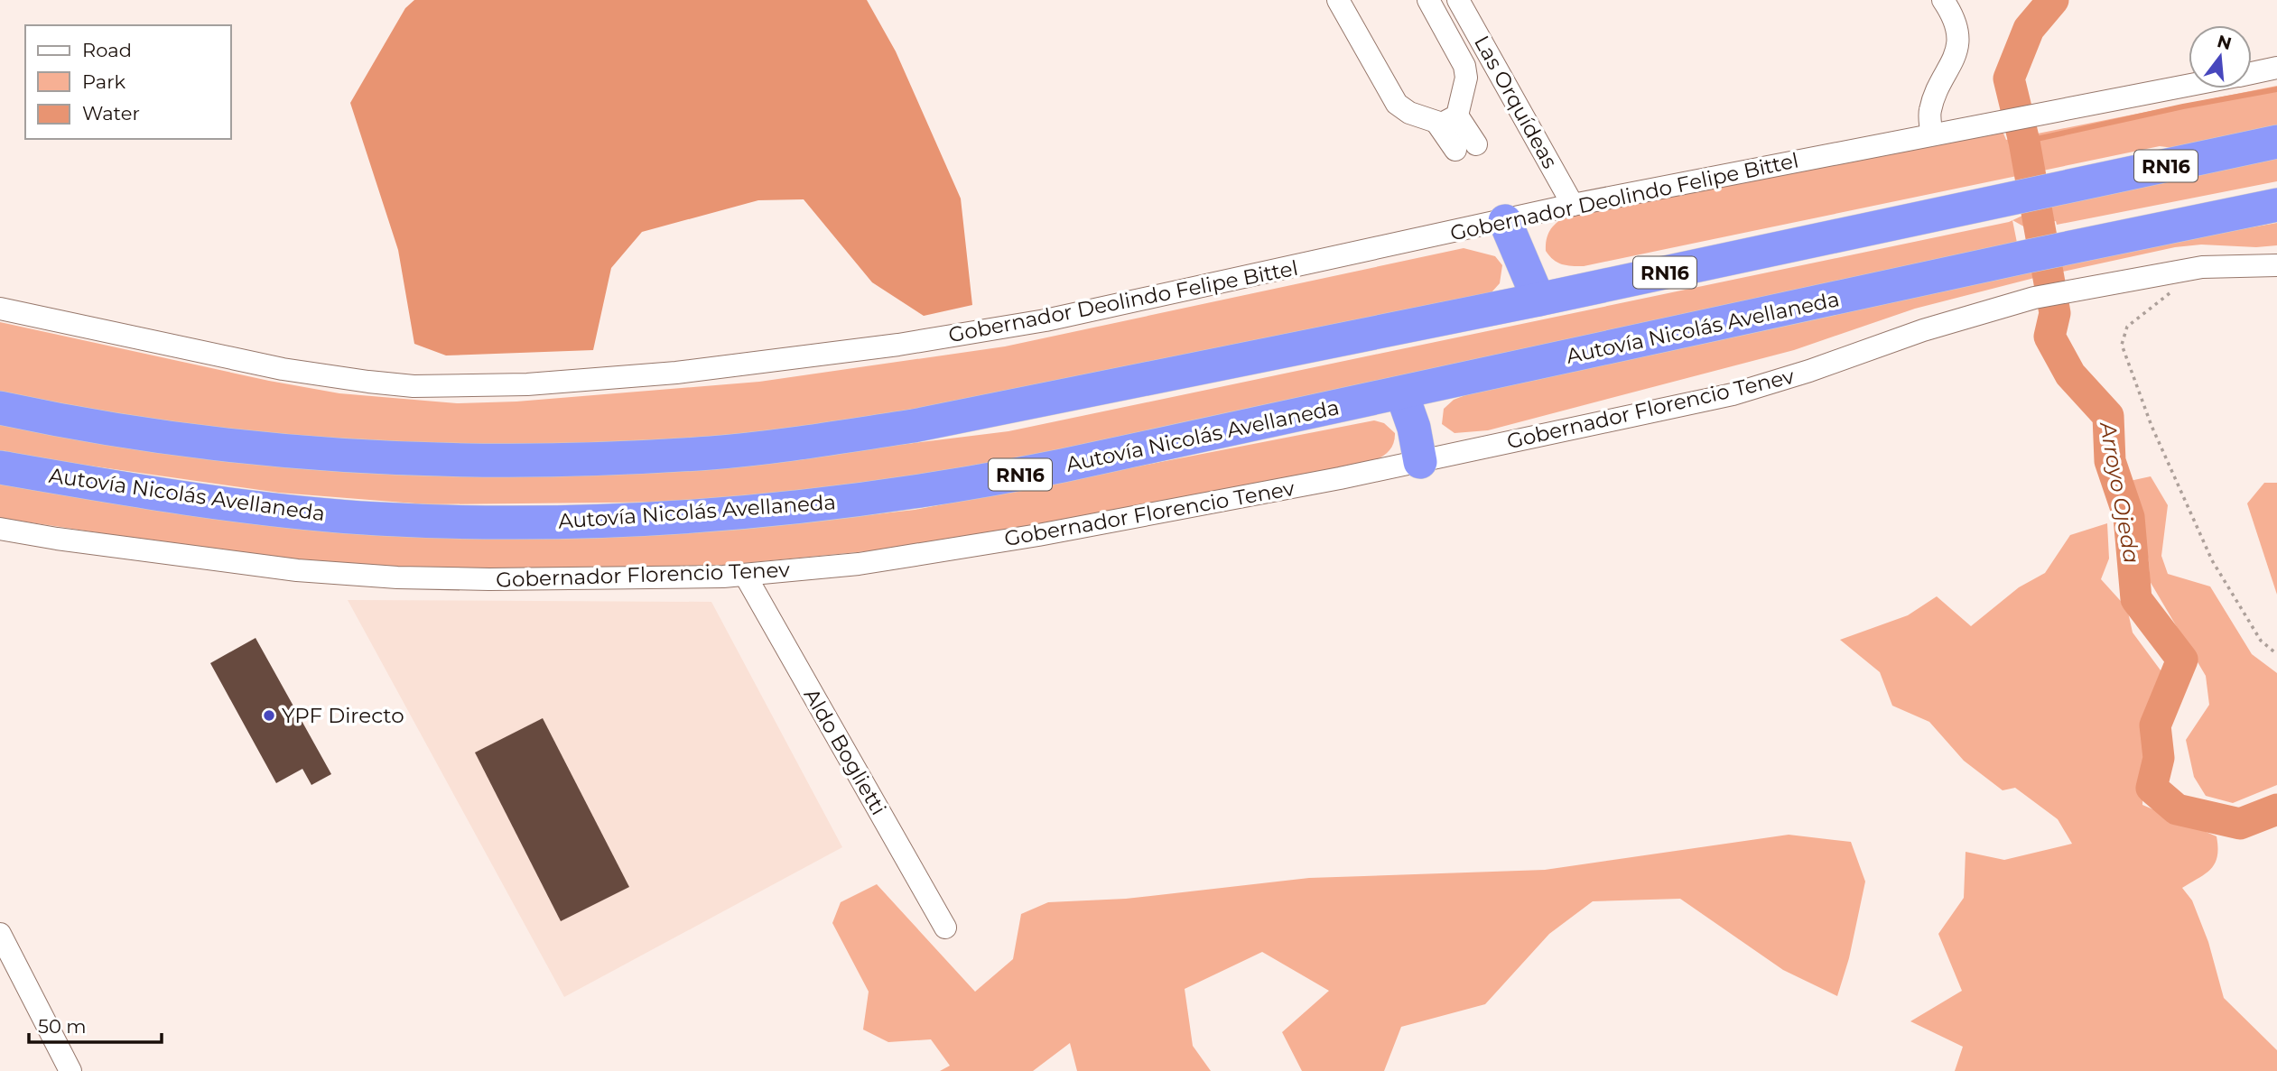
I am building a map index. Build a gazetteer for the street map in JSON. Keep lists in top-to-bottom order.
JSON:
{
  "streets": {
    "highway": ["RN16", "Autovía Nicolás Avellaneda"],
    "street": [
      "Las Orquídeas",
      "Gobernador Deolindo Felipe Bittel",
      "Gobernador Florencio Tenev",
      "Aldo Boglietti"
    ]
  },
  "crossings": [
    ["Las Orquídeas", "Gobernador Deolindo Felipe Bittel"],
    ["Gobernador Florencio Tenev", "Aldo Boglietti"]
  ],
  "water": ["Arroyo Ojeda"],
  "places": ["YPF Directo"],
  "legend": ["Road", "Park", "Water"],
  "scale_bar": "50 m",
  "north": "top"
}
